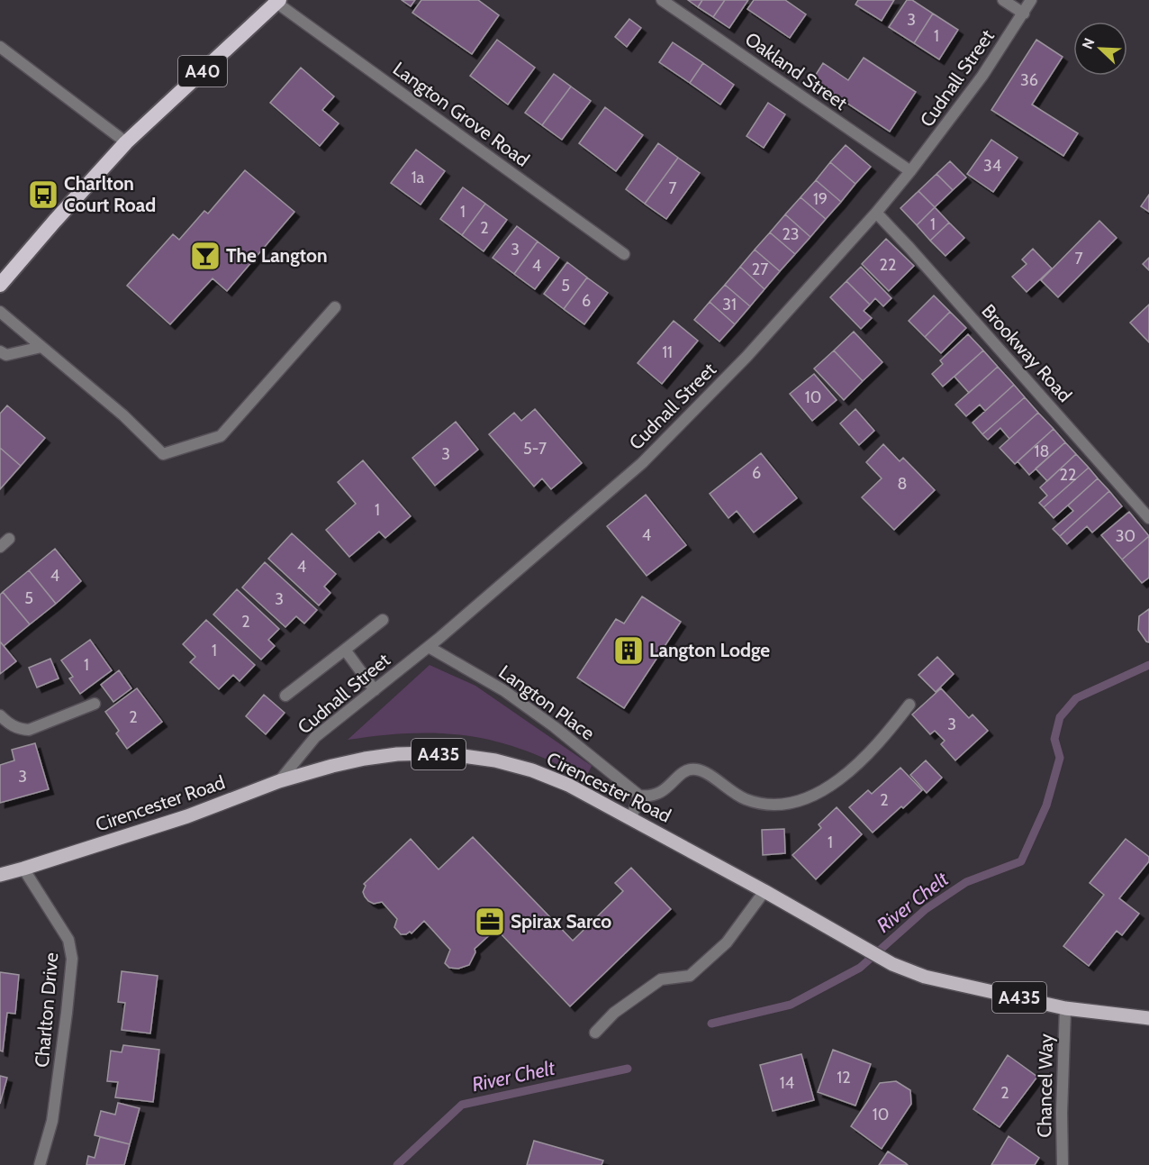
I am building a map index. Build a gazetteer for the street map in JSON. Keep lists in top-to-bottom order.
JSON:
{
  "streets": {
    "highway": ["A40"],
    "main road": ["A435", "Cirencester Road"],
    "street": [
      "Oakland Street",
      "Cudnall Street",
      "Langton Grove Road",
      "Brookway Road",
      "Langton Place",
      "Charlton Drive",
      "Chancel Way"
    ]
  },
  "crossings": [
    ["A40", "Langton Grove Road"],
    ["Oakland Street", "Cudnall Street"],
    ["Cudnall Street", "Brookway Road"],
    ["Cudnall Street", "Langton Place"],
    ["Cudnall Street", "Cirencester Road"],
    ["Cirencester Road", "Charlton Drive"],
    ["Cirencester Road", "Chancel Way"]
  ],
  "water": ["River Chelt"],
  "places": {
    "bus stop": ["Charlton Court Road"],
    "bar": ["The Langton"],
    "building": ["Langton Lodge"],
    "office": ["Spirax Sarco"]
  },
  "house_numbers": [
    "3",
    "1",
    "36",
    "34",
    "1a",
    "7",
    "19",
    "1",
    "1",
    "2",
    "23",
    "3",
    "7",
    "22",
    "4",
    "27",
    "5",
    "6",
    "31",
    "11",
    "10",
    "5-7",
    "18",
    "3",
    "6",
    "22",
    "8",
    "1",
    "4",
    "30",
    "4",
    "4",
    "5",
    "3",
    "2",
    "1",
    "1",
    "2",
    "3",
    "3",
    "2",
    "1",
    "12",
    "14",
    "2",
    "10"
  ],
  "north": "top left"
}
